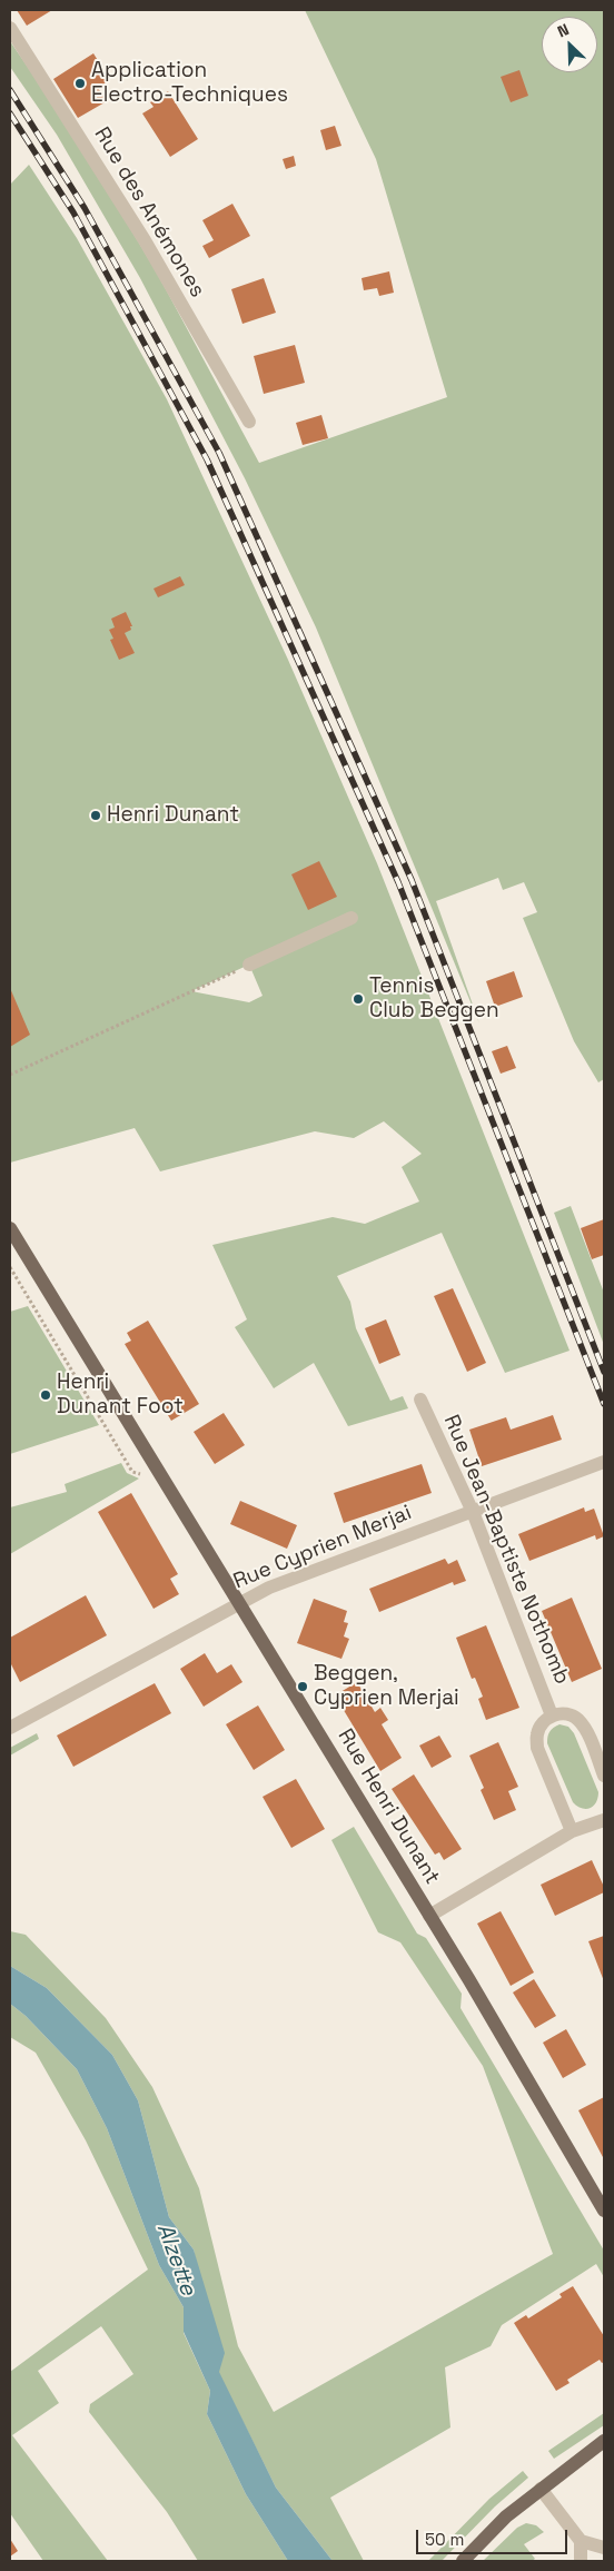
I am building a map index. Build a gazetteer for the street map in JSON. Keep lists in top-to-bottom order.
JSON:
{
  "streets": {
    "main road": ["Rue Henri Dunant"],
    "street": ["Rue des Anémones", "Rue Cyprien Merjai", "Rue Jean-Baptiste Nothomb"]
  },
  "crossings": [
    ["Rue Cyprien Merjai", "Rue Jean-Baptiste Nothomb"],
    ["Rue Cyprien Merjai", "Rue Henri Dunant"]
  ],
  "water": ["Alzette"],
  "places": [
    "Application Electro-Techniques",
    "Henri Dunant",
    "Tennis Club Beggen",
    "Henri Dunant Foot",
    "Beggen, Cyprien Merjai"
  ],
  "scale_bar": "50 m",
  "north": "top left"
}
